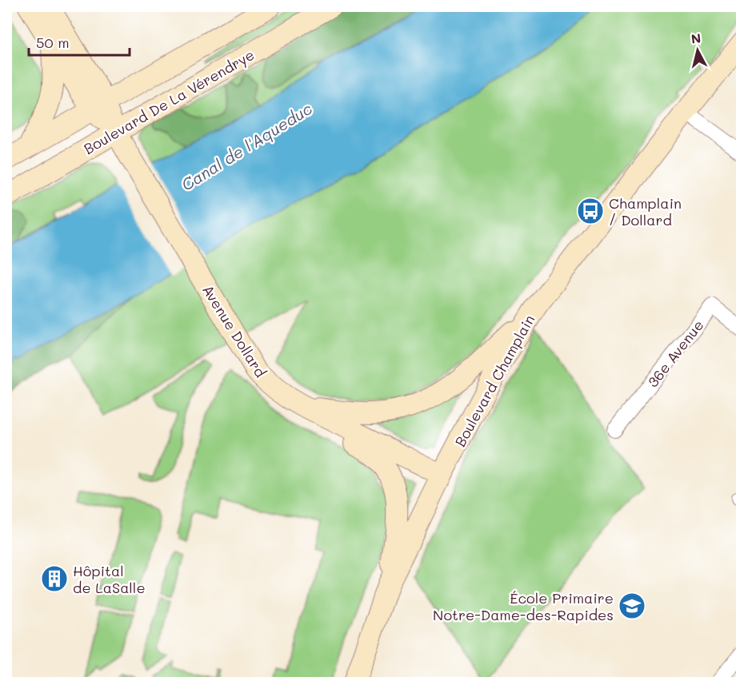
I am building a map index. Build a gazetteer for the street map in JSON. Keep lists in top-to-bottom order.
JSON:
{
  "streets": {
    "main road": ["Boulevard De La Vérendrye", "Avenue Dollard", "Boulevard Champlain"],
    "street": ["36e Avenue"]
  },
  "crossings": [
    ["Boulevard De La Vérendrye", "Avenue Dollard"],
    ["Avenue Dollard", "Boulevard Champlain"]
  ],
  "water": ["Canal de l'Aqueduc"],
  "places": {
    "bus stop": ["Champlain / Dollard"],
    "building": ["Hôpital de LaSalle"],
    "school or university": ["École Primaire Notre-Dame-des-Rapides"]
  },
  "scale_bar": "50 m",
  "north": "top"
}
